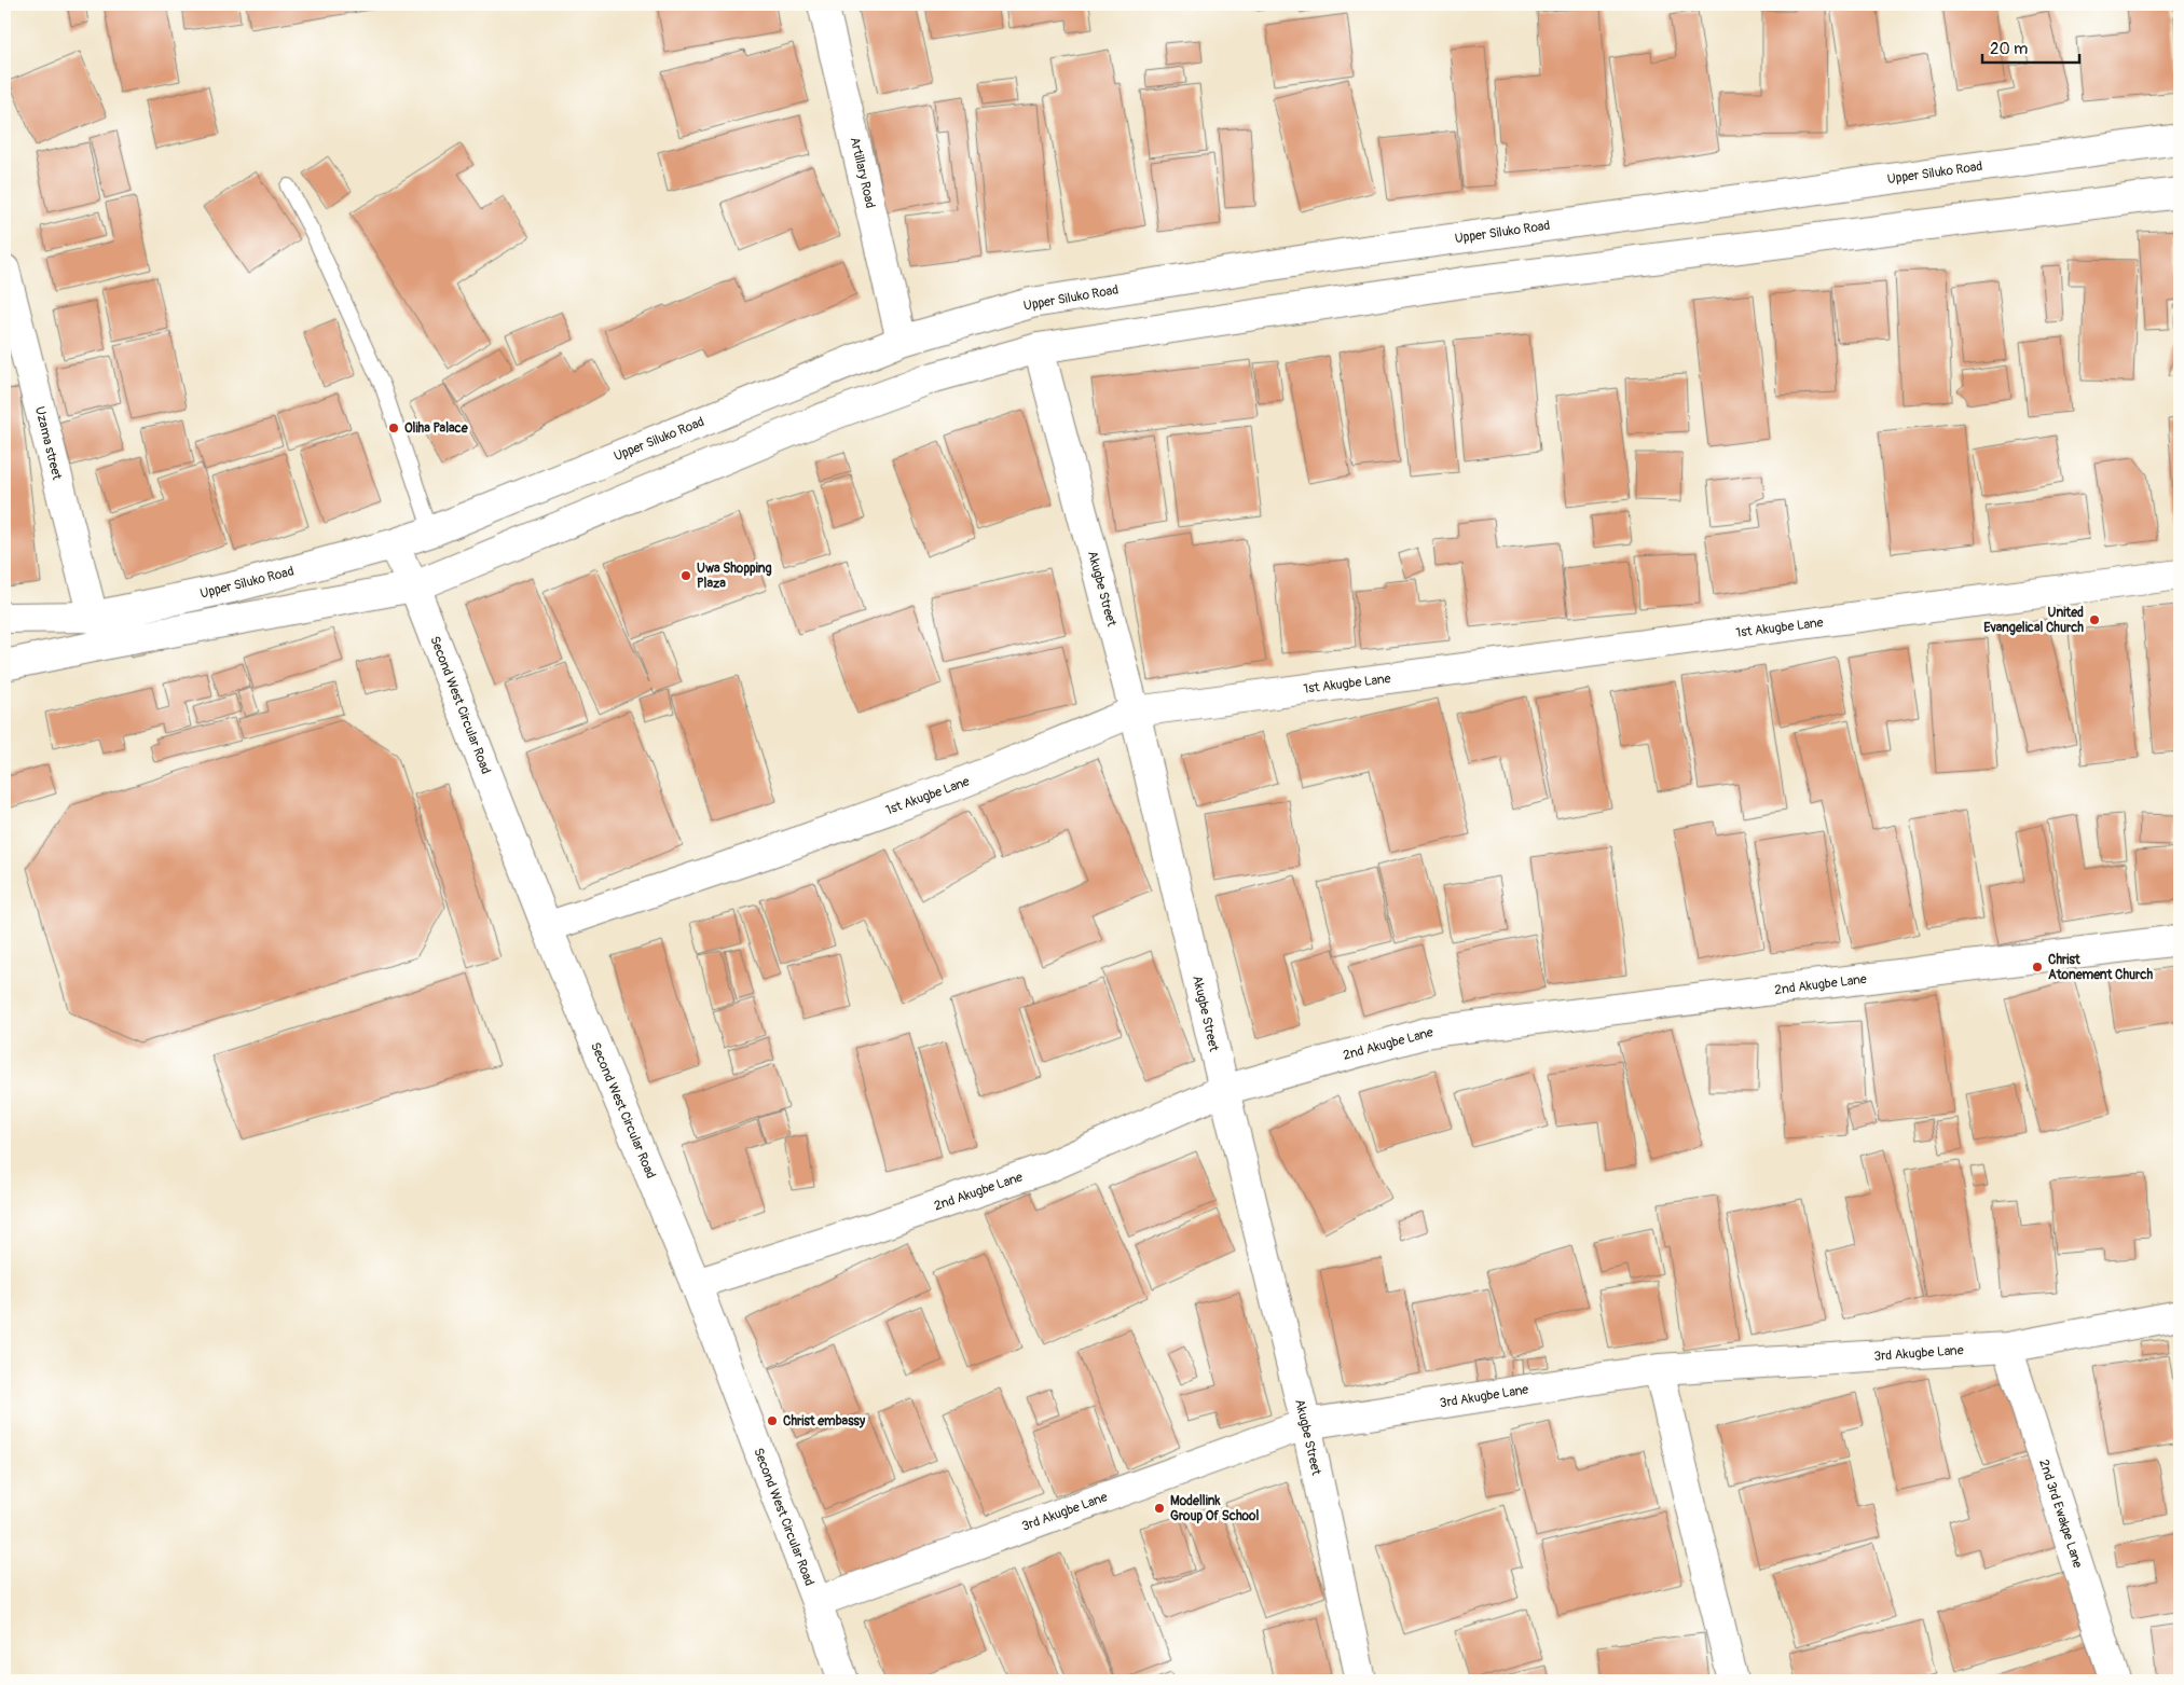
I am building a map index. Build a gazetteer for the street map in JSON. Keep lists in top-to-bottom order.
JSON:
{
  "streets": {
    "street": [
      "Artillary Road",
      "Upper Siluko Road",
      "Uzama street",
      "Akugbe Street",
      "1st Akugbe Lane",
      "Second West Circular Road",
      "2nd Akugbe Lane",
      "3rd Akugbe Lane",
      "2nd 3rd Ewakpe Lane"
    ]
  },
  "crossings": [
    ["Artillary Road", "Upper Siluko Road"],
    ["Upper Siluko Road", "Uzama street"],
    ["Upper Siluko Road", "Second West Circular Road"],
    ["Akugbe Street", "1st Akugbe Lane"],
    ["Akugbe Street", "2nd Akugbe Lane"],
    ["Akugbe Street", "3rd Akugbe Lane"],
    ["1st Akugbe Lane", "Second West Circular Road"],
    ["Second West Circular Road", "2nd Akugbe Lane"],
    ["Second West Circular Road", "3rd Akugbe Lane"],
    ["3rd Akugbe Lane", "2nd 3rd Ewakpe Lane"]
  ],
  "places": [
    "Oliha Palace",
    "Uwa Shopping Plaza",
    "United Evangelical Church",
    "Christ Atonement Church",
    "Christ embassy",
    "Modellink Group Of School"
  ],
  "scale_bar": "20 m"
}
